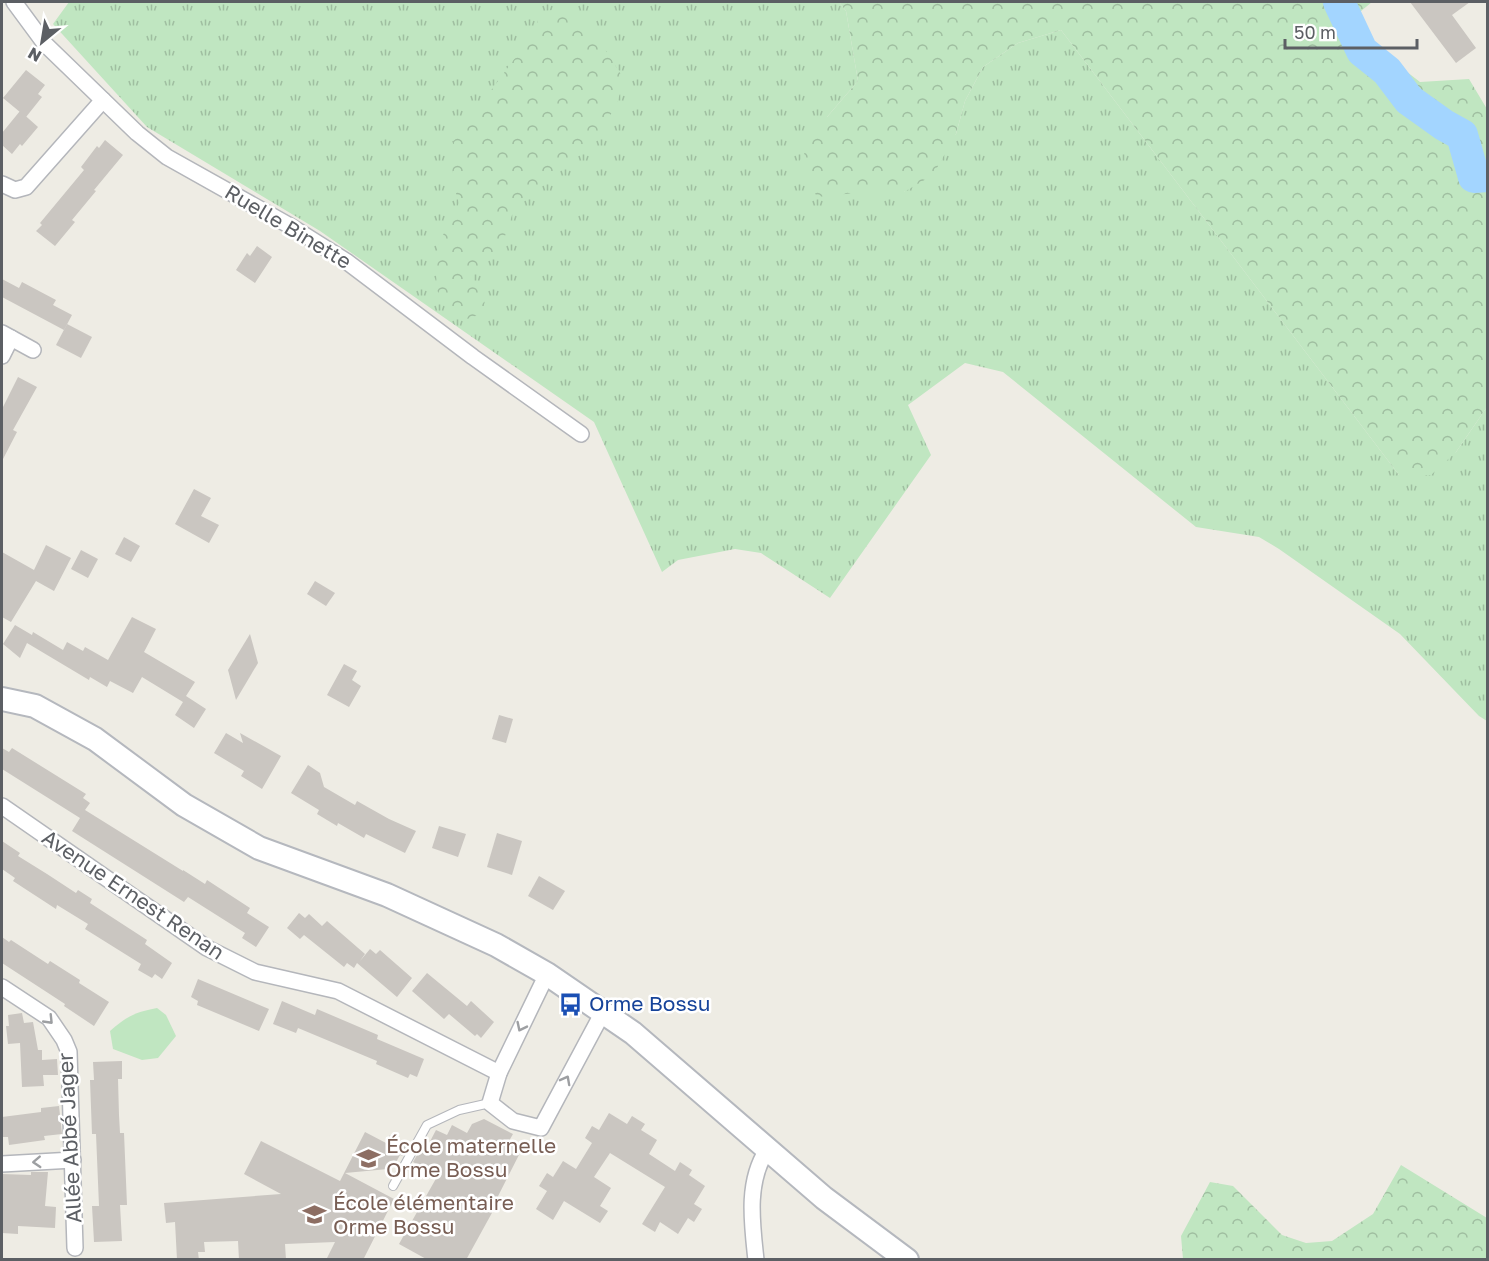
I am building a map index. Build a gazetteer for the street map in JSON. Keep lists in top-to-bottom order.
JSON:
{
  "streets": {
    "street": ["Ruelle Binette", "Avenue Ernest Renan", "Allée Abbé Jager"]
  },
  "one_way": ["Allée Abbé Jager"],
  "places": {
    "bus stop": ["Orme Bossu"],
    "school or university": ["École maternelle Orme Bossu", "École élémentaire Orme Bossu"]
  },
  "scale_bar": "50 m",
  "north": "bottom left"
}
